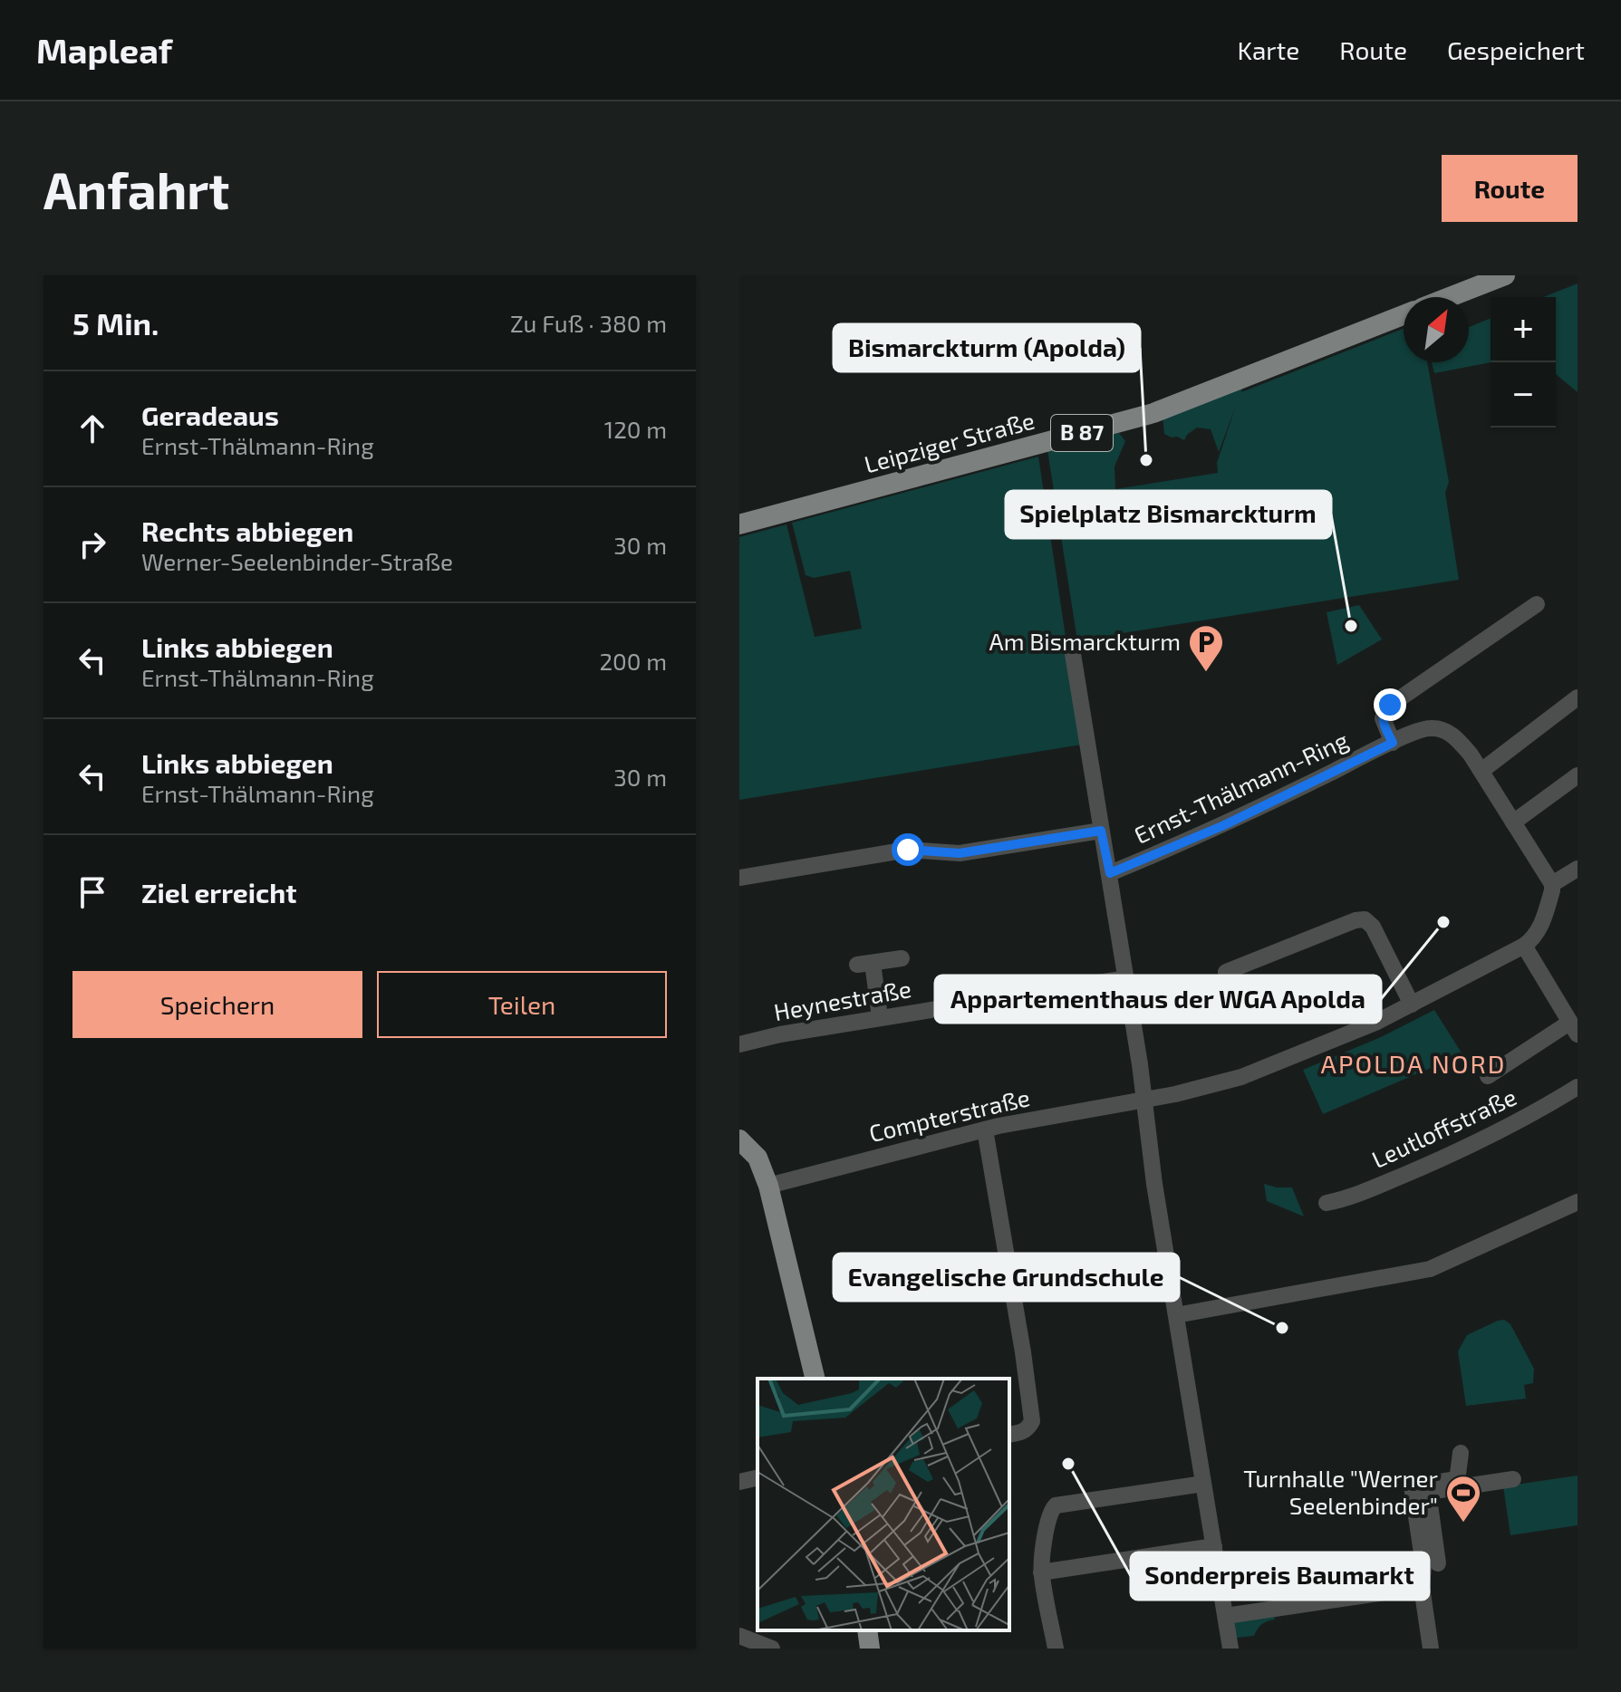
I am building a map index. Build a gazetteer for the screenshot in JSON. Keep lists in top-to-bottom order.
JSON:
{
  "streets": {
    "main road": ["B 87", "Leipziger Straße"],
    "street": [
      "Ernst-Thälmann-Ring",
      "Heynestraße",
      "Compterstraße",
      "Leutloffstraße"
    ]
  },
  "districts": ["APOLDA NORD"],
  "places": {
    "other": [
      "Bismarckturm (Apolda)",
      "Spielplatz Bismarckturm",
      "Appartementhaus der WGA Apolda",
      "Evangelische Grundschule",
      "Sonderpreis Baumarkt"
    ],
    "parking": ["Am Bismarckturm"],
    "sports": ["Turnhalle \"Werner Seelenbinder\""]
  },
  "north": "top right",
  "page": {
    "header": "Mapleaf",
    "nav": ["Karte", "Route", "Gespeichert"],
    "buttons": [
      "Route",
      ["Speichern", "Teilen"]
    ],
    "title": "Anfahrt",
    "heading": ["5 Min.", "Zu Fuß · 380 m"],
    "map_buttons": ["+", "−"],
    "list": [
      ["Geradeaus", "Ernst-Thälmann-Ring", "120 m"],
      ["Rechts abbiegen", "Werner-Seelenbinder-Straße", "30 m"],
      ["Links abbiegen", "Ernst-Thälmann-Ring", "200 m"],
      ["Links abbiegen", "Ernst-Thälmann-Ring", "30 m"],
      "Ziel erreicht"
    ]
  }
}
